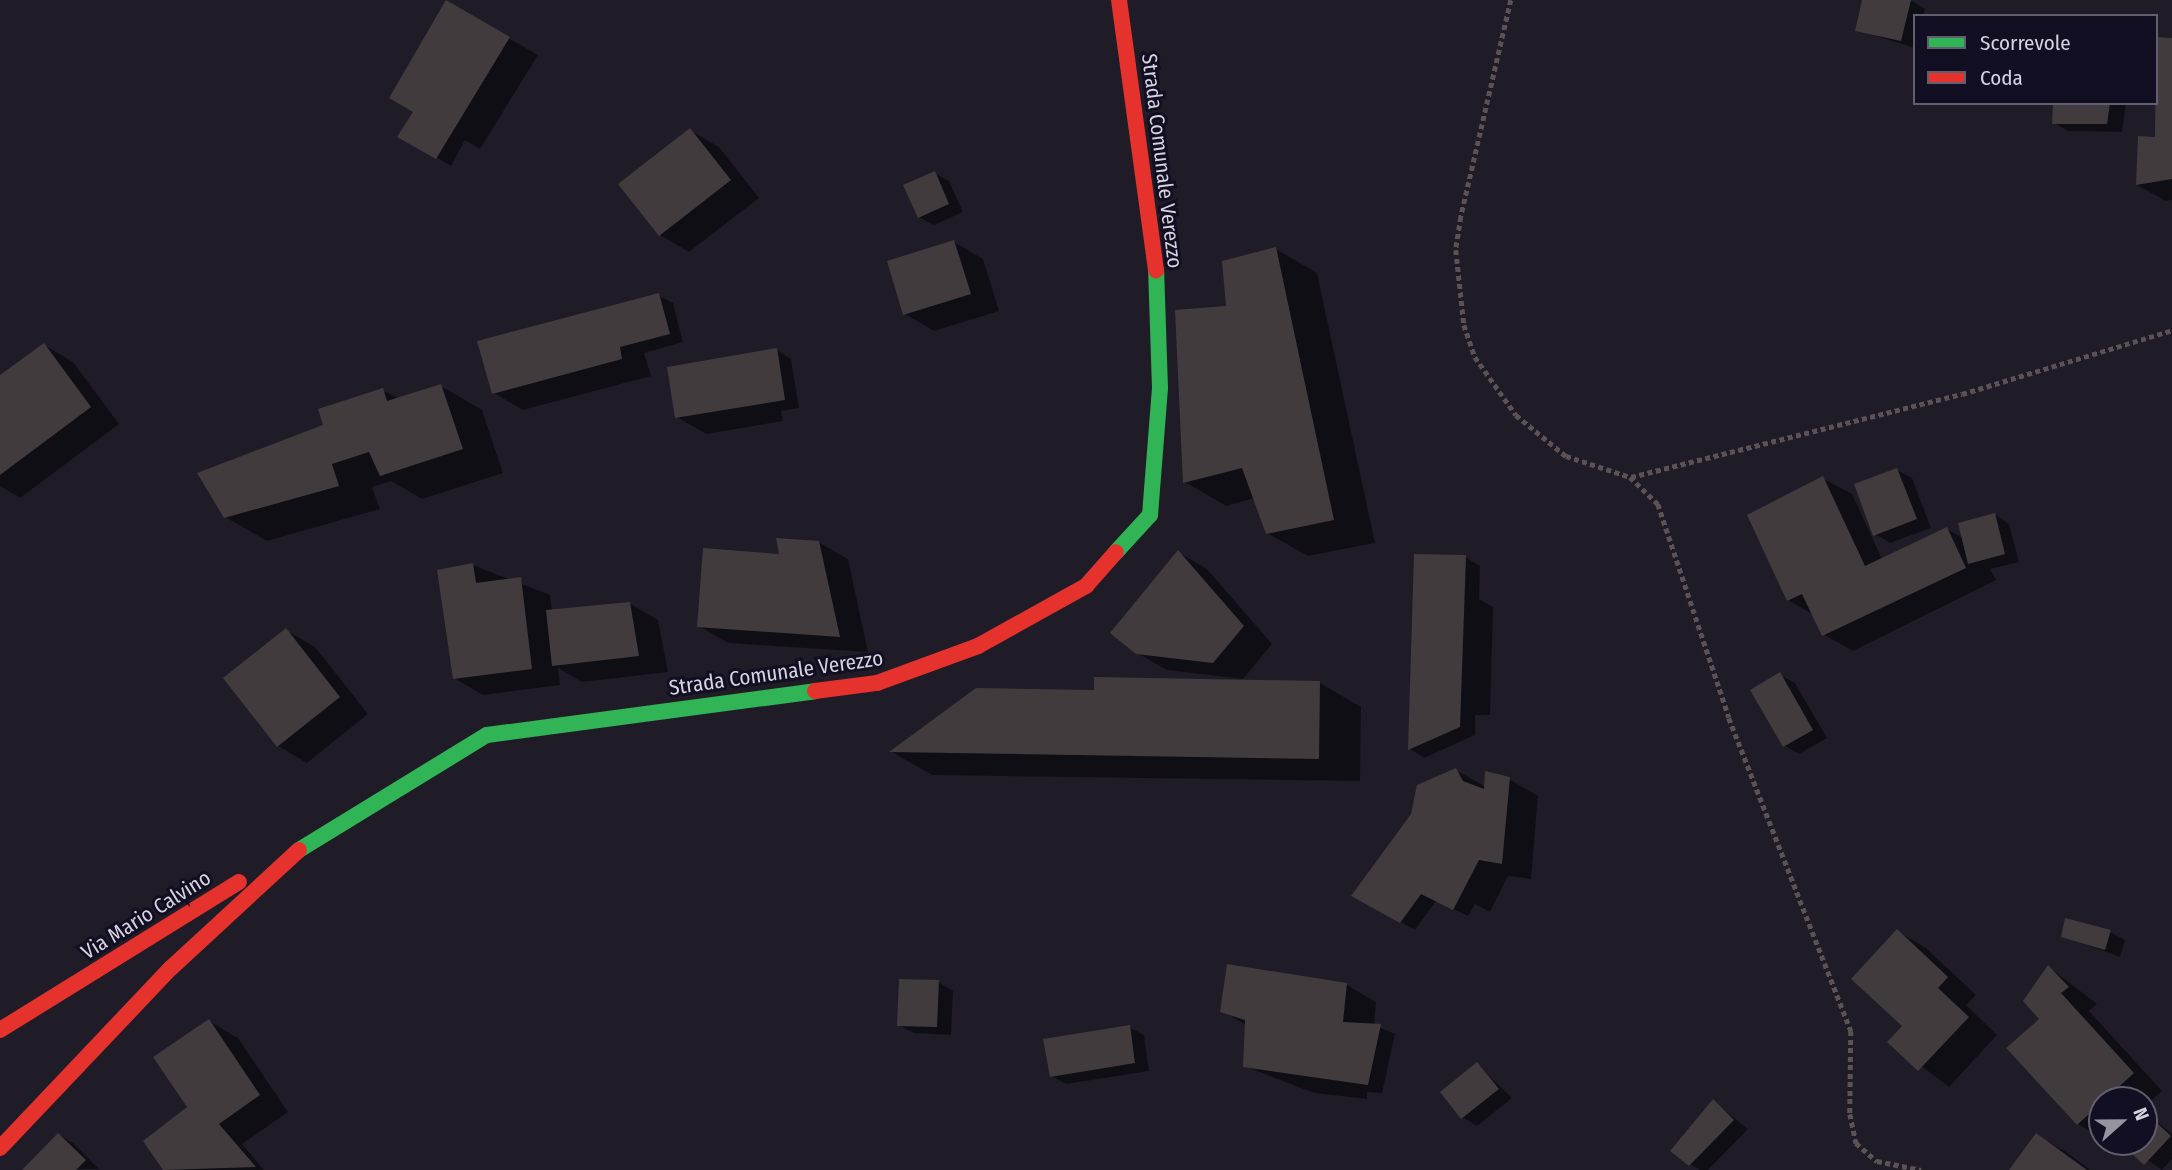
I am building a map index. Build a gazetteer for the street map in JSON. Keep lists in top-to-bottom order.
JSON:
{
  "streets": {
    "street": ["Strada Comunale Verezzo", "Via Mario Calvino"]
  },
  "crossings": [
    ["Strada Comunale Verezzo", "Via Mario Calvino"]
  ],
  "legend": ["Scorrevole", "Coda"],
  "north": "right"
}
